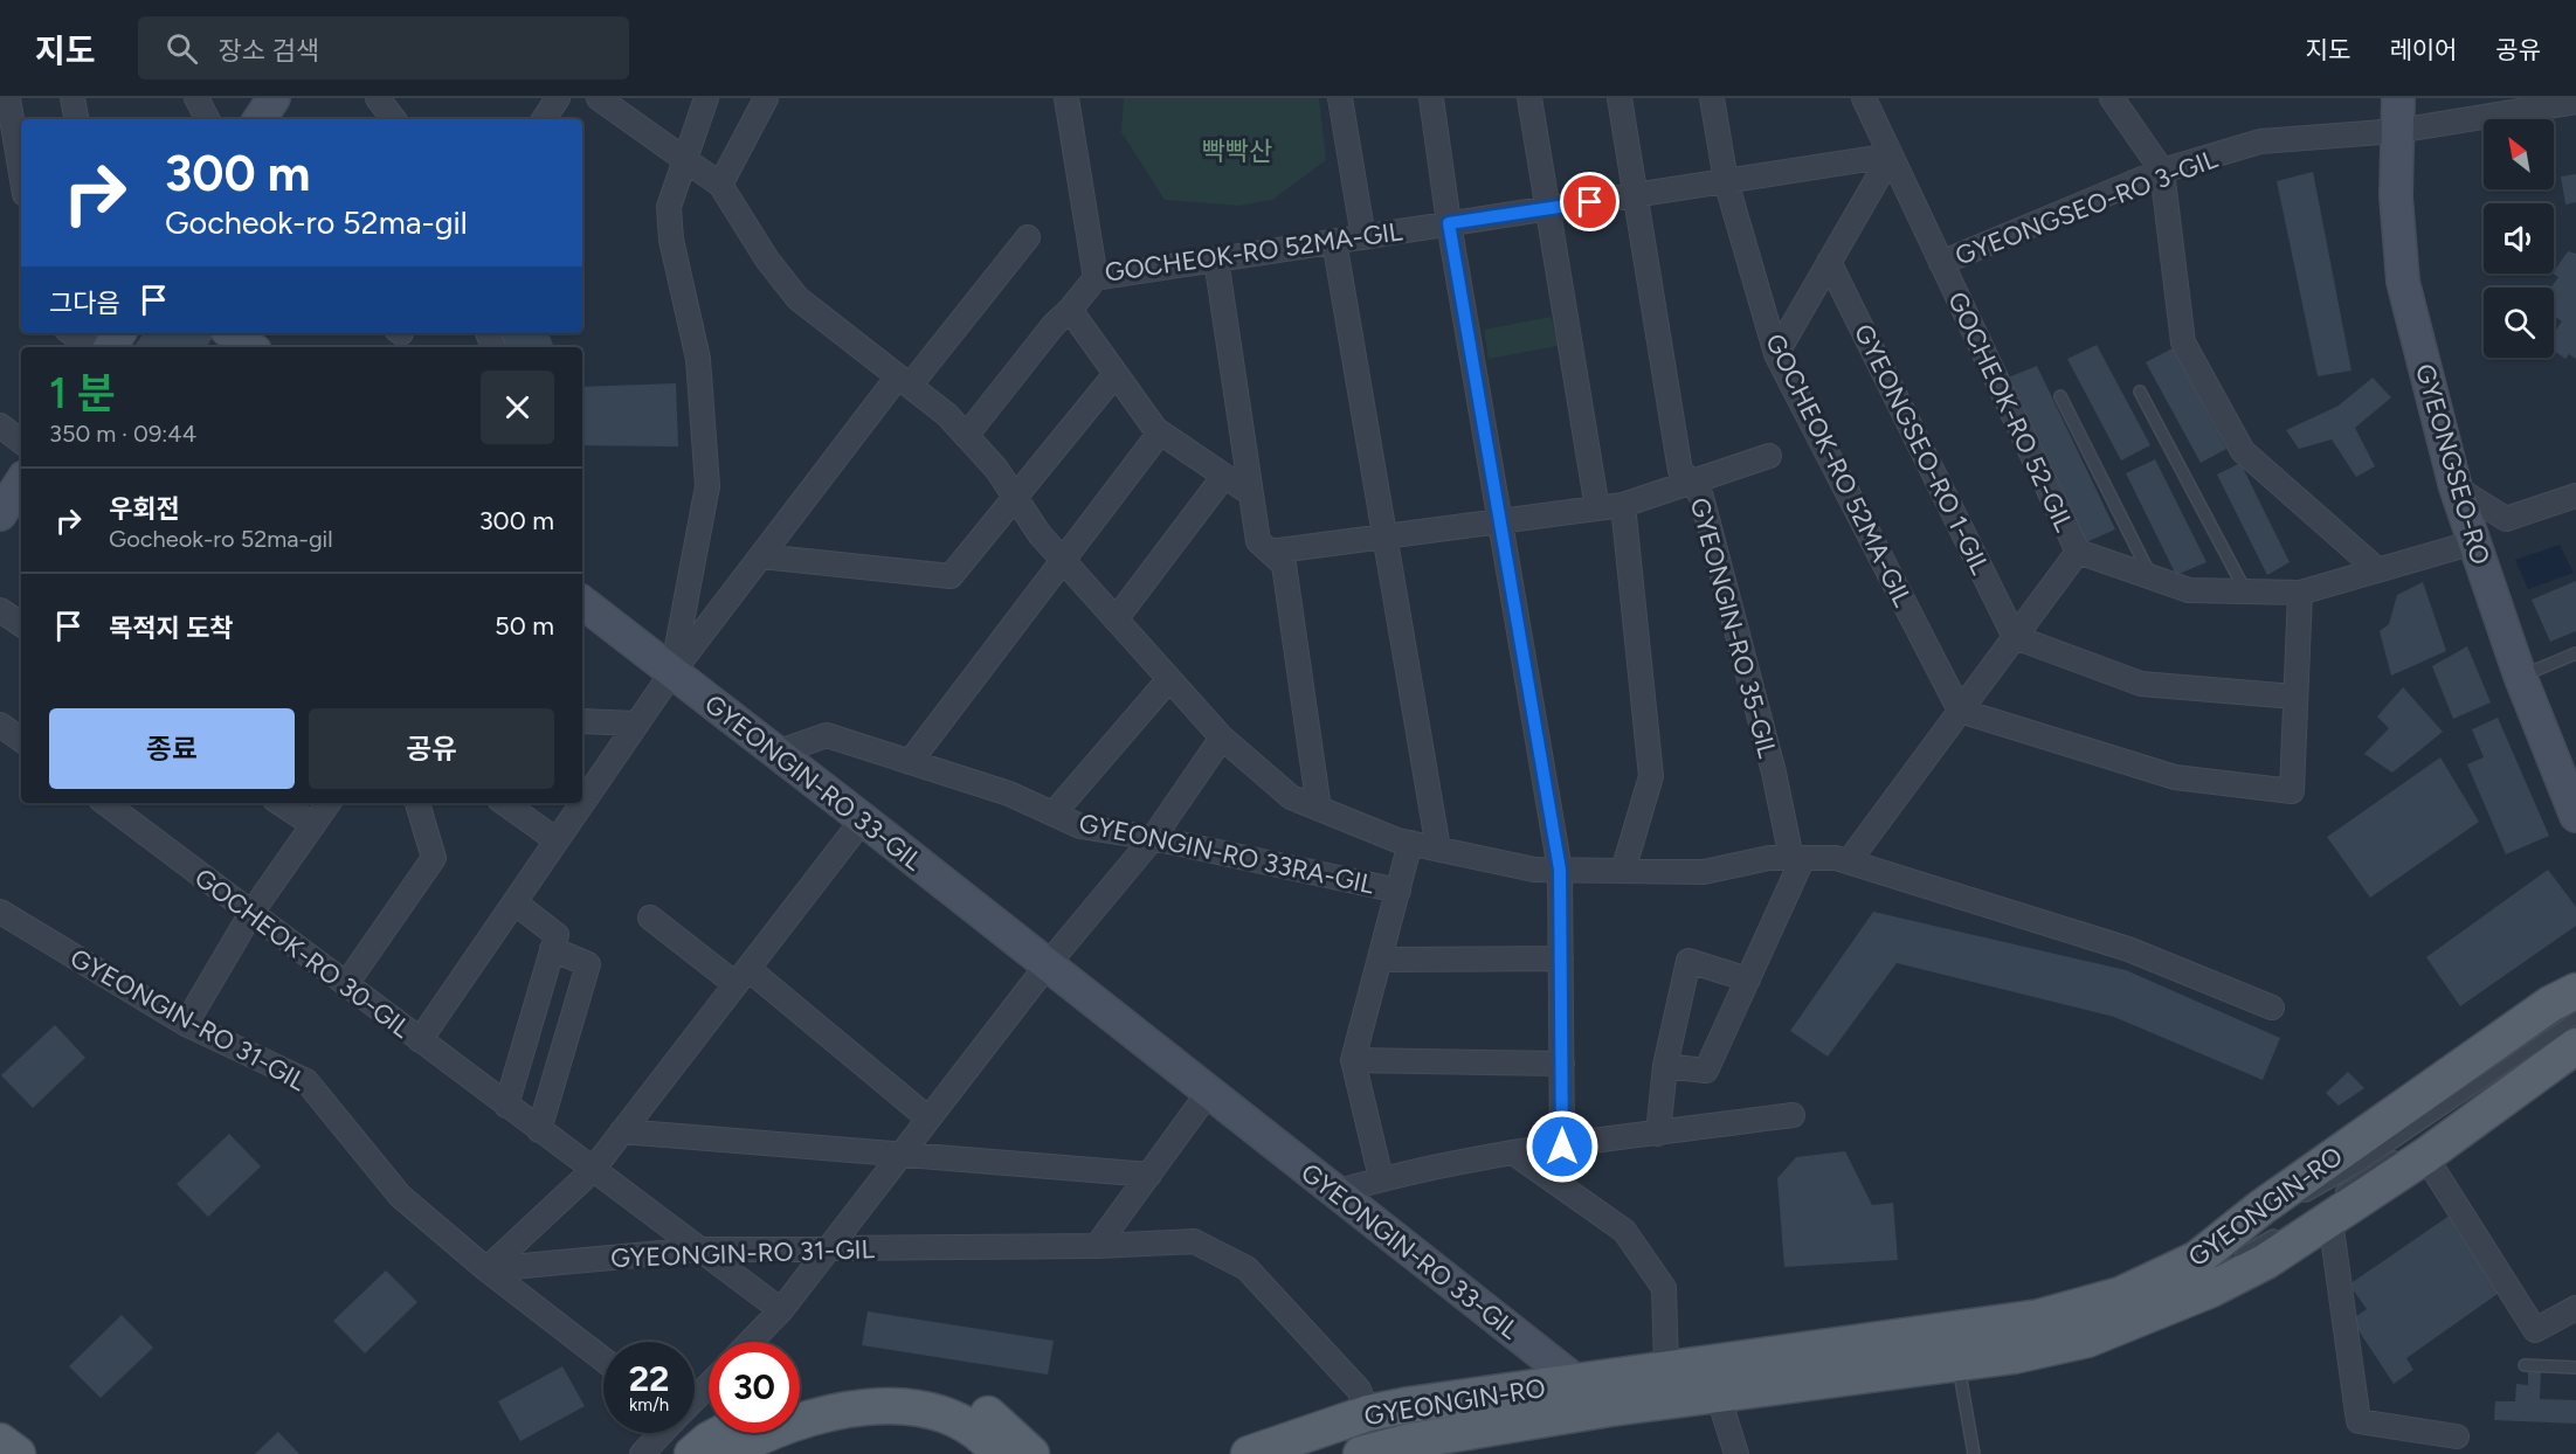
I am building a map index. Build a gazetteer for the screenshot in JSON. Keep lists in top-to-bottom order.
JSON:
{
  "streets": {
    "main road": ["GYEONGIN-RO"],
    "street": [
      "GYEONGSEO-RO 3-GIL",
      "GOCHEOK-RO 52MA-GIL",
      "GOCHEOK-RO 52-GIL",
      "GYEONGSEO-RO 1-GIL",
      "GYEONGSEO-RO",
      "GYEONGIN-RO 35-GIL",
      "GYEONGIN-RO 33-GIL",
      "GYEONGIN-RO 33RA-GIL",
      "GOCHEOK-RO 30-GIL",
      "GYEONGIN-RO 31-GIL"
    ]
  },
  "crossings": [
    ["GYEONGSEO-RO 3-GIL", "GOCHEOK-RO 52-GIL"],
    ["GYEONGSEO-RO 3-GIL", "GYEONGSEO-RO"],
    ["GOCHEOK-RO 52MA-GIL", "GOCHEOK-RO 52-GIL"],
    ["GOCHEOK-RO 52MA-GIL", "GYEONGIN-RO 35-GIL"],
    ["GYEONGIN-RO 33-GIL", "GYEONGIN-RO 33RA-GIL"],
    ["GYEONGIN-RO 33-GIL", "GYEONGIN-RO"],
    ["GOCHEOK-RO 30-GIL", "GYEONGIN-RO 31-GIL"],
    ["GYEONGIN-RO 31-GIL", "GYEONGIN-RO"]
  ],
  "parks": ["빡빡산"],
  "north": "top left",
  "page": {
    "header": "지도",
    "search": "장소 검색",
    "nav": ["지도", "레이어", "공유"],
    "turn": ["300 m", "Gocheok-ro 52ma-gil"],
    "then": "그다음",
    "heading": ["1 분", "350 m · 09:44"],
    "list": [
      {
        "name": "우회전",
        "note": "Gocheok-ro 52ma-gil",
        "value": "300 m"
      },
      {
        "name": "목적지 도착",
        "value": "50 m"
      }
    ],
    "buttons": ["종료", "공유"],
    "speed": "22 km/h",
    "limit": "30"
  }
}
